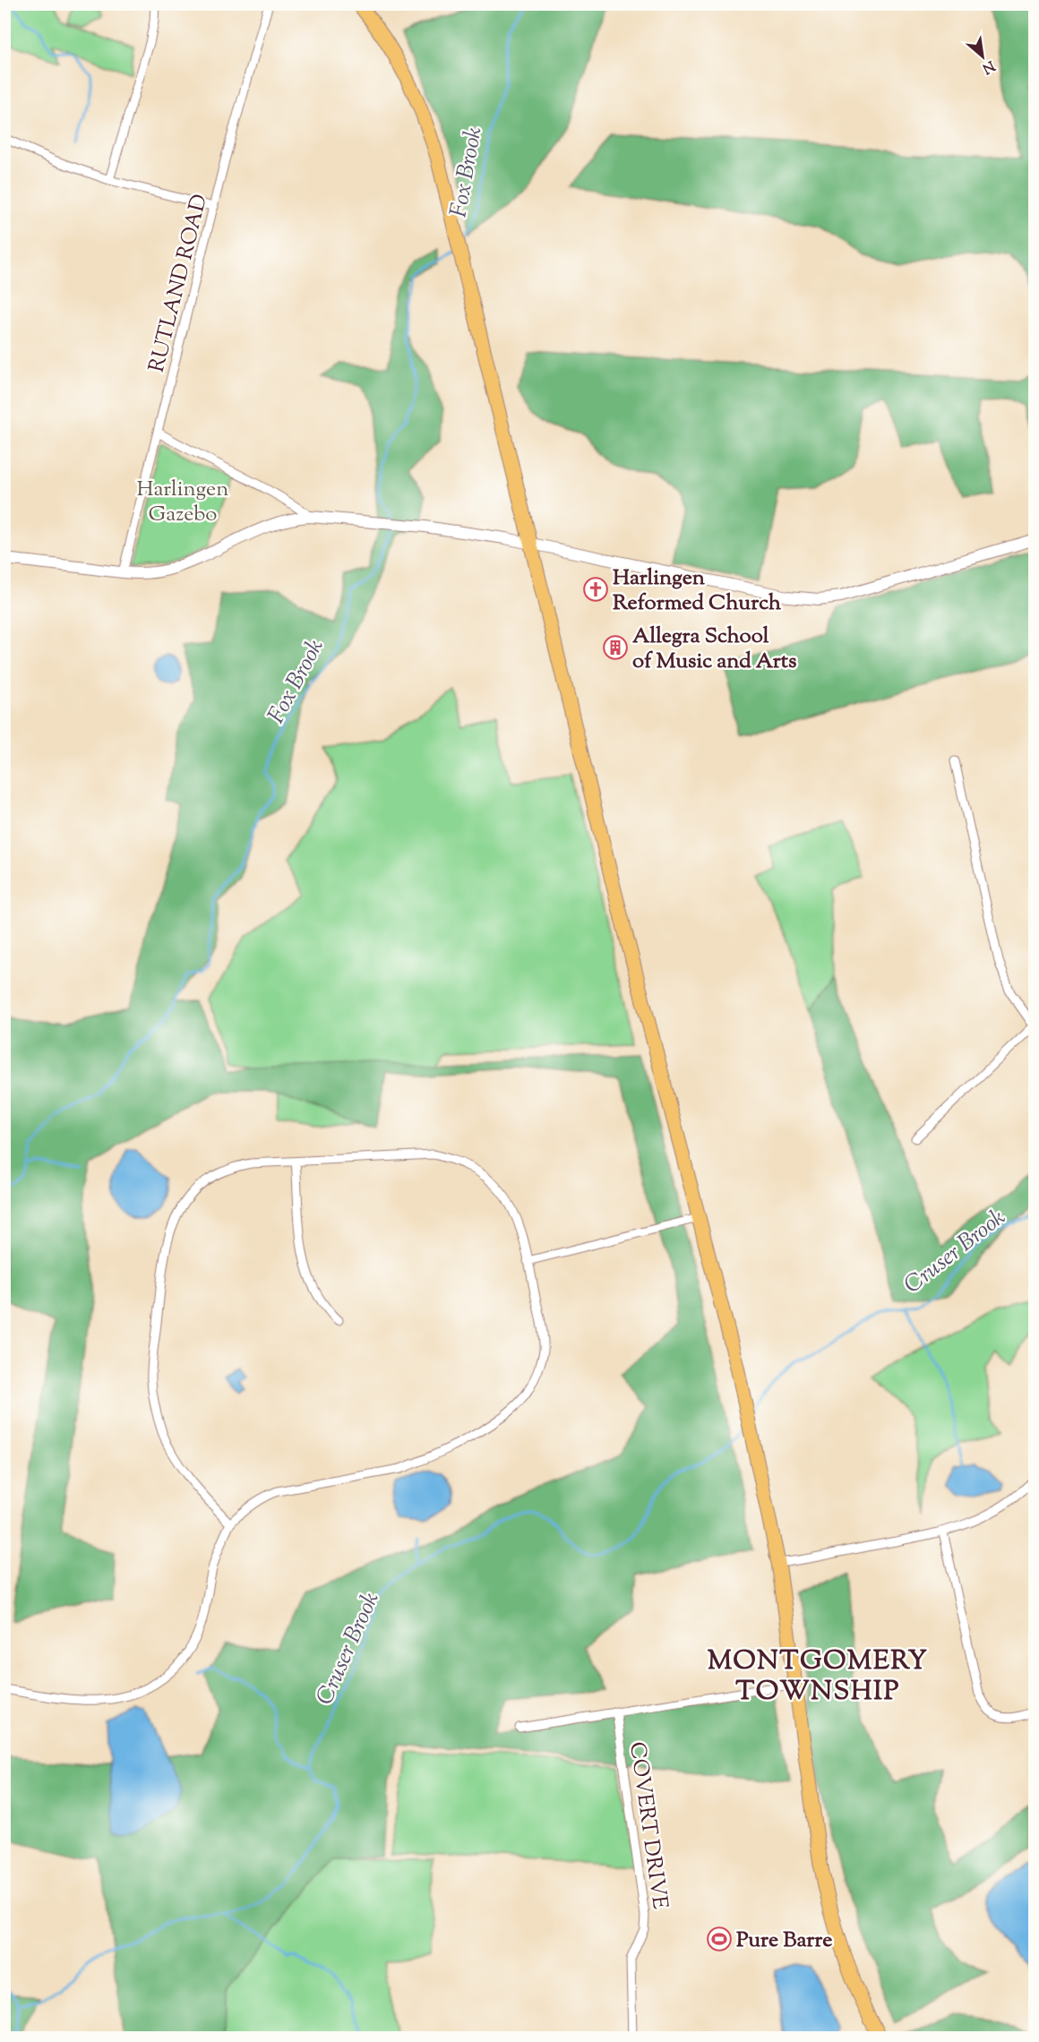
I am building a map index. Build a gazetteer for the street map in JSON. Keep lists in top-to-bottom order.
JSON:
{
  "streets": {
    "street": ["RUTLAND ROAD", "COVERT DRIVE"]
  },
  "districts": ["MONTGOMERY TOWNSHIP"],
  "water": ["Fox Brook", "Cruser Brook"],
  "parks": ["Harlingen Gazebo"],
  "places": {
    "church": ["Harlingen Reformed Church"],
    "building": ["Allegra School of Music and Arts"],
    "sports": ["Pure Barre"]
  },
  "north": "bottom right"
}
